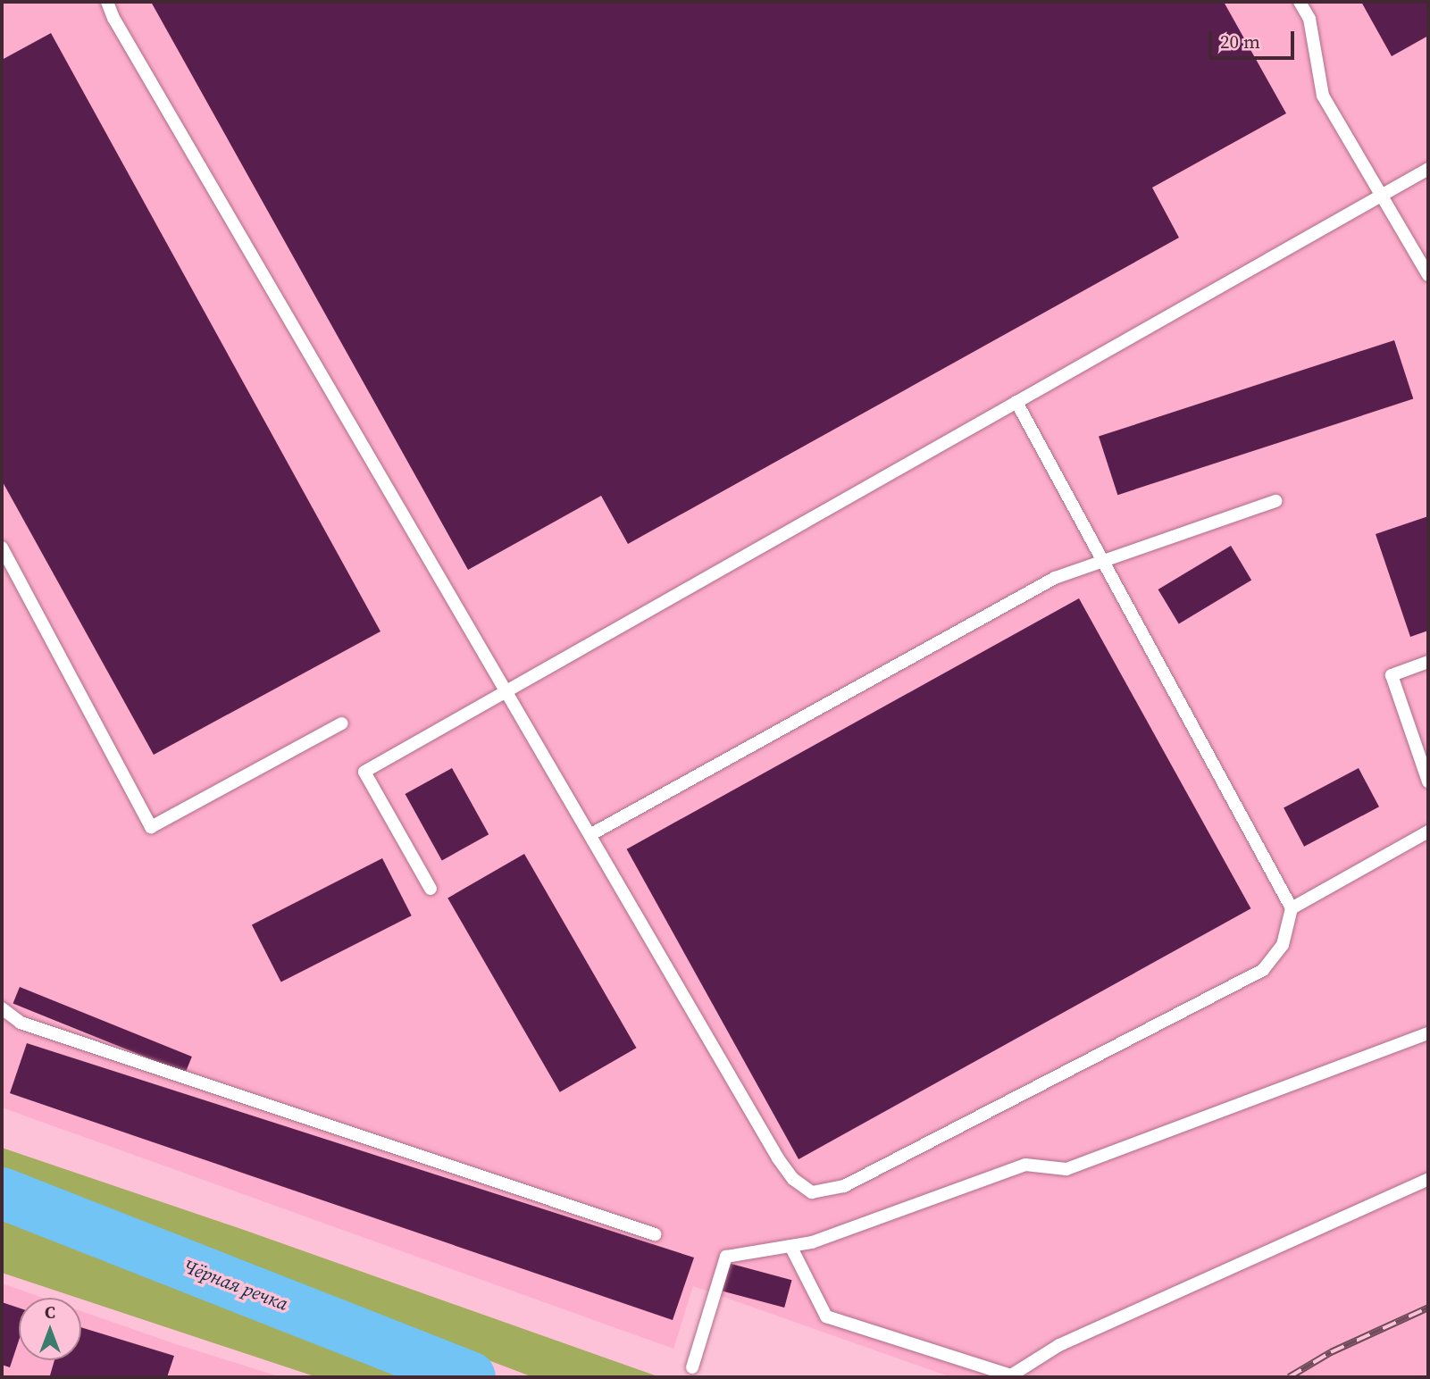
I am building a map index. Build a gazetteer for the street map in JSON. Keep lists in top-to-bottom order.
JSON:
{
  "water": ["Чёрная речка"],
  "scale_bar": "20 m",
  "north": "top"
}
